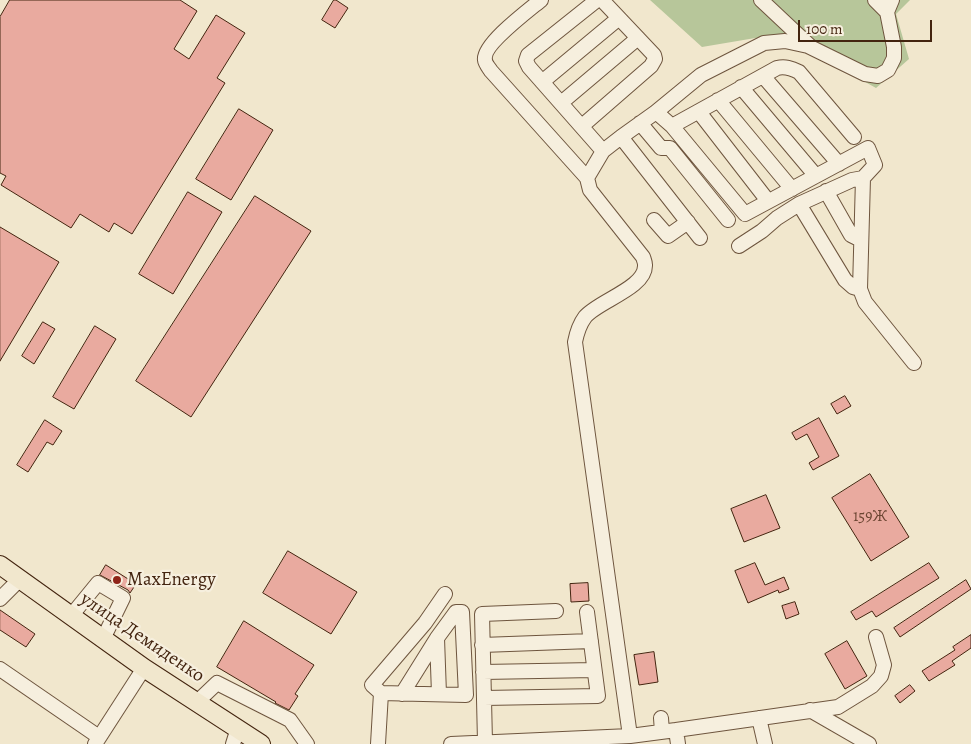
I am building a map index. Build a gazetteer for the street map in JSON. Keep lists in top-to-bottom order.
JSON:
{
  "streets": {
    "main road": ["улица Демиденко"]
  },
  "places": ["MaxEnergy"],
  "house_numbers": ["159Ж"],
  "scale_bar": "100 m"
}
